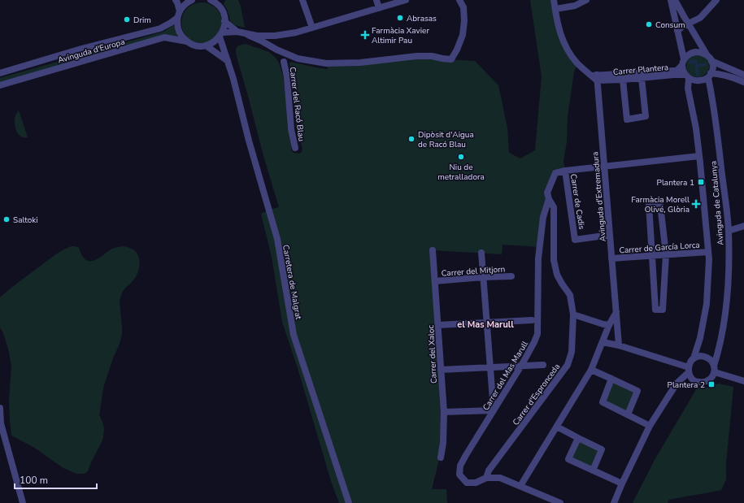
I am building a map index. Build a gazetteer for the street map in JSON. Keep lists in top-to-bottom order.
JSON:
{
  "streets": {
    "street": [
      "Avinguda d'Europa",
      "Carrer Plantera",
      "Carrer del Racó Blau",
      "Avinguda d'Extremadura",
      "Carrer de Cadis",
      "Avinguda de Catalunya",
      "Carrer de García Lorca",
      "Carrer del Mitjorn",
      "Carretera de Malgrat",
      "Carrer del Xaloc",
      "Carrer del Mas Marull",
      "Carrer d'Espronceda"
    ]
  },
  "crossings": [
    ["Carrer Plantera", "Avinguda d'Extremadura"],
    ["Carrer Plantera", "Avinguda de Catalunya"],
    ["Avinguda d'Extremadura", "Carrer de Cadis"],
    ["Avinguda d'Extremadura", "Carrer de García Lorca"],
    ["Carrer de Cadis", "Carrer del Mas Marull"],
    ["Avinguda de Catalunya", "Carrer de García Lorca"],
    ["Carrer del Mitjorn", "Carrer del Xaloc"],
    ["Carrer del Mas Marull", "Carrer d'Espronceda"]
  ],
  "districts": ["el Mas Marull"],
  "places": {
    "other": [
      "Abrasas",
      "Drim",
      "Consum",
      "Dipòsit d'Aigua de Racó Blau",
      "Niu de metralladora",
      "Saltoki"
    ],
    "health": ["Farmàcia Xavier Altimir Pau", "Farmàcia Morell Olivé, Glòria"],
    "transit": ["Plantera 1", "Plantera 2"]
  },
  "scale_bar": "100 m"
}
